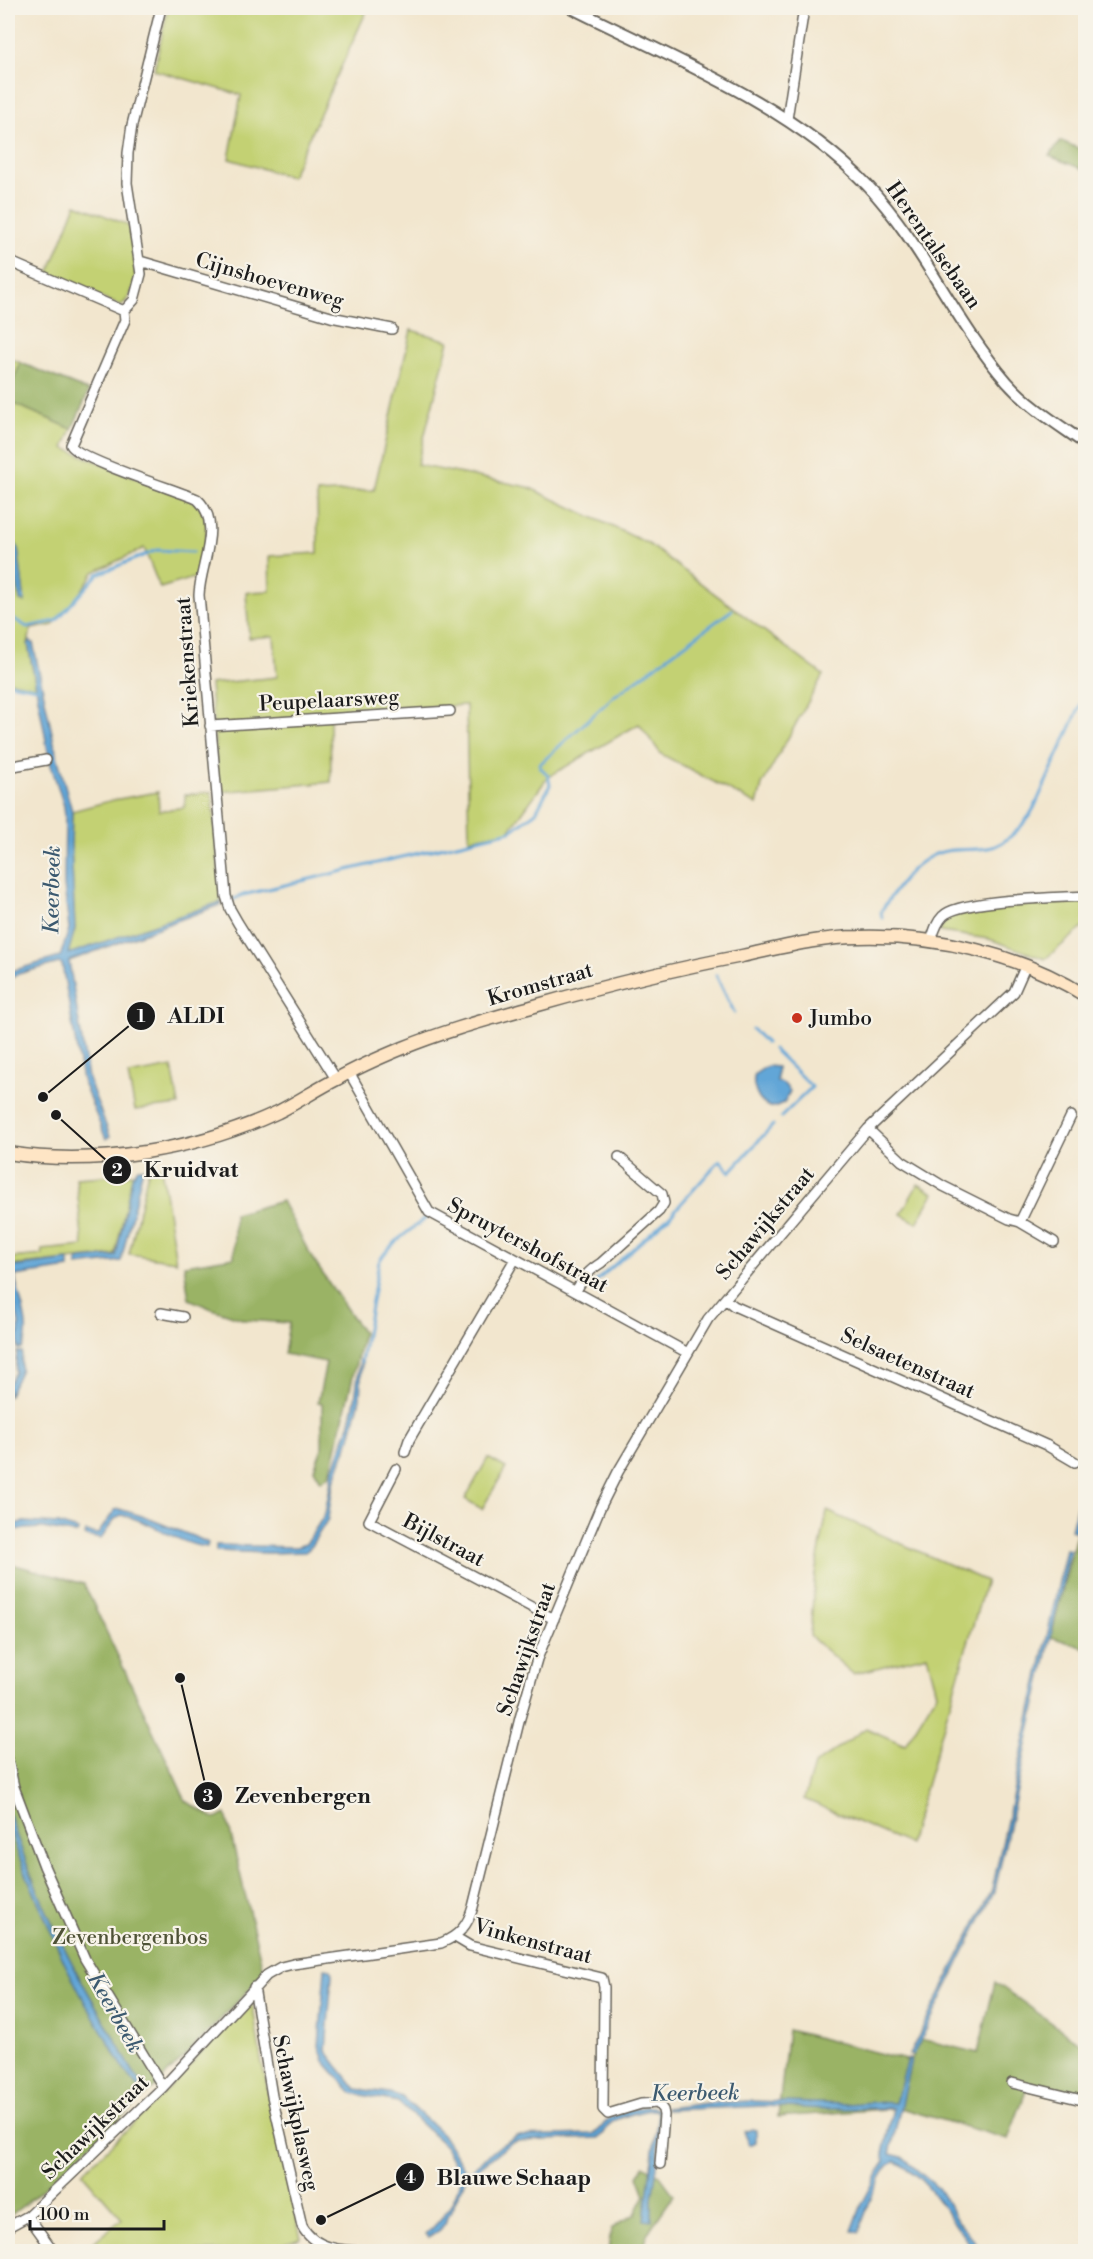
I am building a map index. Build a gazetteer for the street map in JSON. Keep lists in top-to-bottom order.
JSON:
{
  "streets": {
    "main road": ["Kromstraat"],
    "street": [
      "Herentalsebaan",
      "Cijnshoevenweg",
      "Kriekenstraat",
      "Peupelaarsweg",
      "Schawijkstraat",
      "Spruytershofstraat",
      "Selsaetenstraat",
      "Bijlstraat",
      "Vinkenstraat",
      "Schawijkplasweg"
    ]
  },
  "crossings": [
    ["Kriekenstraat", "Peupelaarsweg"],
    ["Kriekenstraat", "Kromstraat"],
    ["Kromstraat", "Schawijkstraat"],
    ["Kromstraat", "Spruytershofstraat"],
    ["Schawijkstraat", "Spruytershofstraat"],
    ["Schawijkstraat", "Selsaetenstraat"],
    ["Schawijkstraat", "Bijlstraat"],
    ["Schawijkstraat", "Vinkenstraat"],
    ["Schawijkstraat", "Schawijkplasweg"]
  ],
  "water": ["Keerbeek"],
  "parks": ["Zevenbergenbos"],
  "places": [
    "Jumbo",
    "ALDI",
    "Kruidvat",
    "Zevenbergen",
    "Blauwe Schaap"
  ],
  "scale_bar": "100 m"
}
